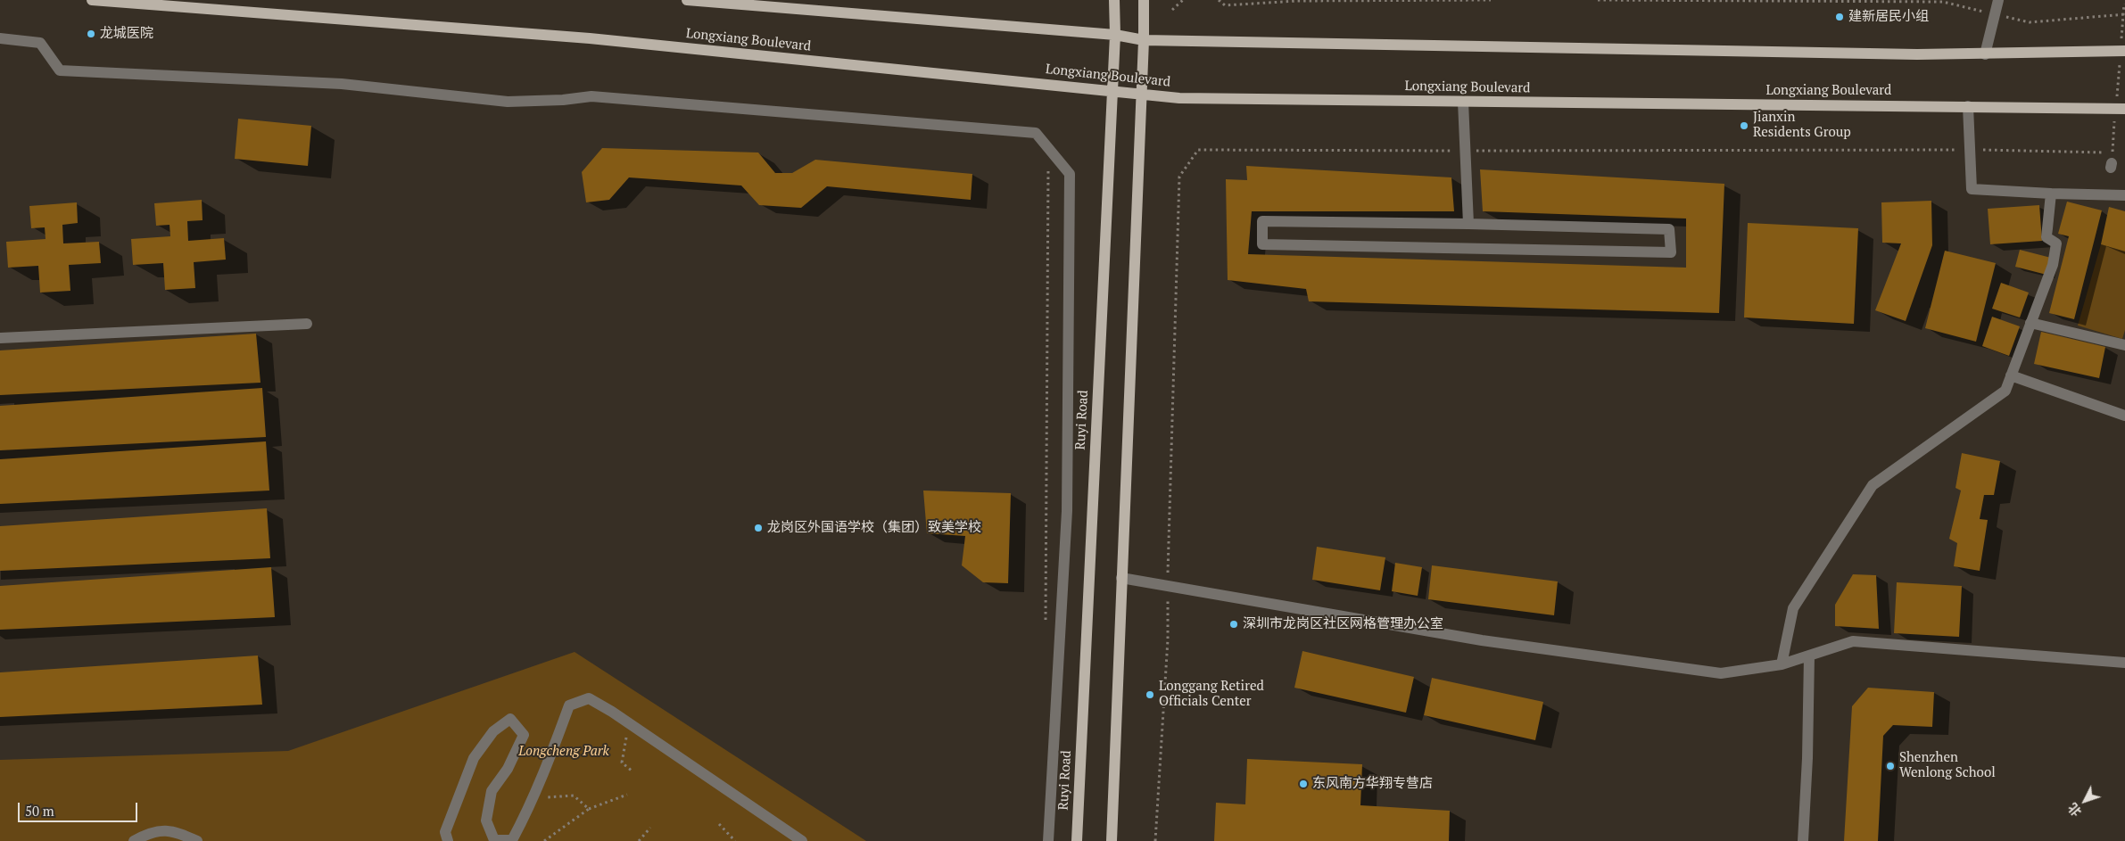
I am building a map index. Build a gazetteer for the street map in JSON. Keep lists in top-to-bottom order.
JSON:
{
  "streets": {
    "main road": ["Longxiang Boulevard", "Ruyi Road"]
  },
  "crossings": [
    ["Longxiang Boulevard", "Ruyi Road"]
  ],
  "parks": ["Longcheng Park"],
  "places": [
    "建新居民小组",
    "龙城医院",
    "Jianxin Residents Group",
    "龙岗区外国语学校（集团）致美学校",
    "深圳市龙岗区社区网格管理办公室",
    "Longgang Retired Officials Center",
    "Shenzhen Wenlong School",
    "东风南方华翔专营店"
  ],
  "scale_bar": "50 m",
  "north": "bottom left"
}
